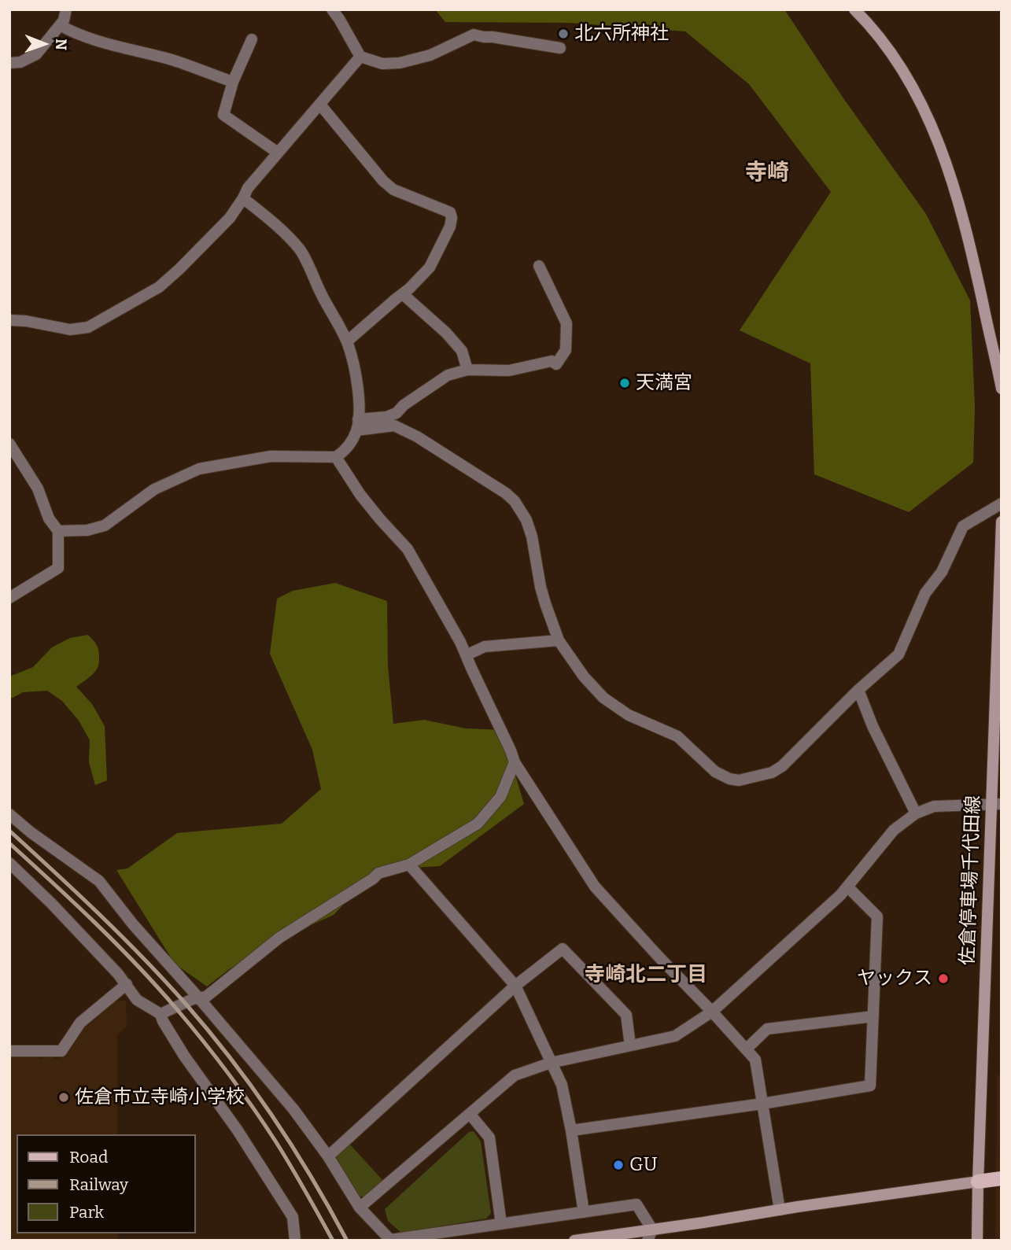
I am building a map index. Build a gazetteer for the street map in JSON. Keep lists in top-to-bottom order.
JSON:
{
  "streets": {
    "main road": ["佐倉停車場千代田線"]
  },
  "districts": ["寺崎", "寺崎北二丁目"],
  "places": [
    "北六所神社",
    "天満宮",
    "ヤックス",
    "佐倉市立寺崎小学校",
    "GU"
  ],
  "legend": ["Road", "Railway", "Park"],
  "north": "right"
}
